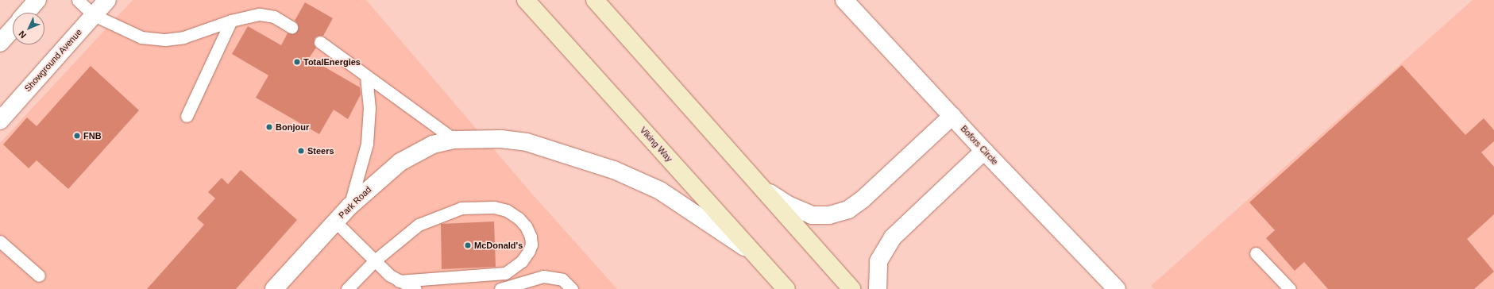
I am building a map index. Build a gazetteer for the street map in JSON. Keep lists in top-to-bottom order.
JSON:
{
  "streets": {
    "main road": ["Viking Way"],
    "street": ["Showground Avenue", "Bofors Circle", "Park Road"]
  },
  "crossings": [
    ["Viking Way", "Park Road"]
  ],
  "places": [
    "TotalEnergies",
    "Bonjour",
    "FNB",
    "Steers",
    "McDonald's"
  ],
  "north": "bottom left"
}
